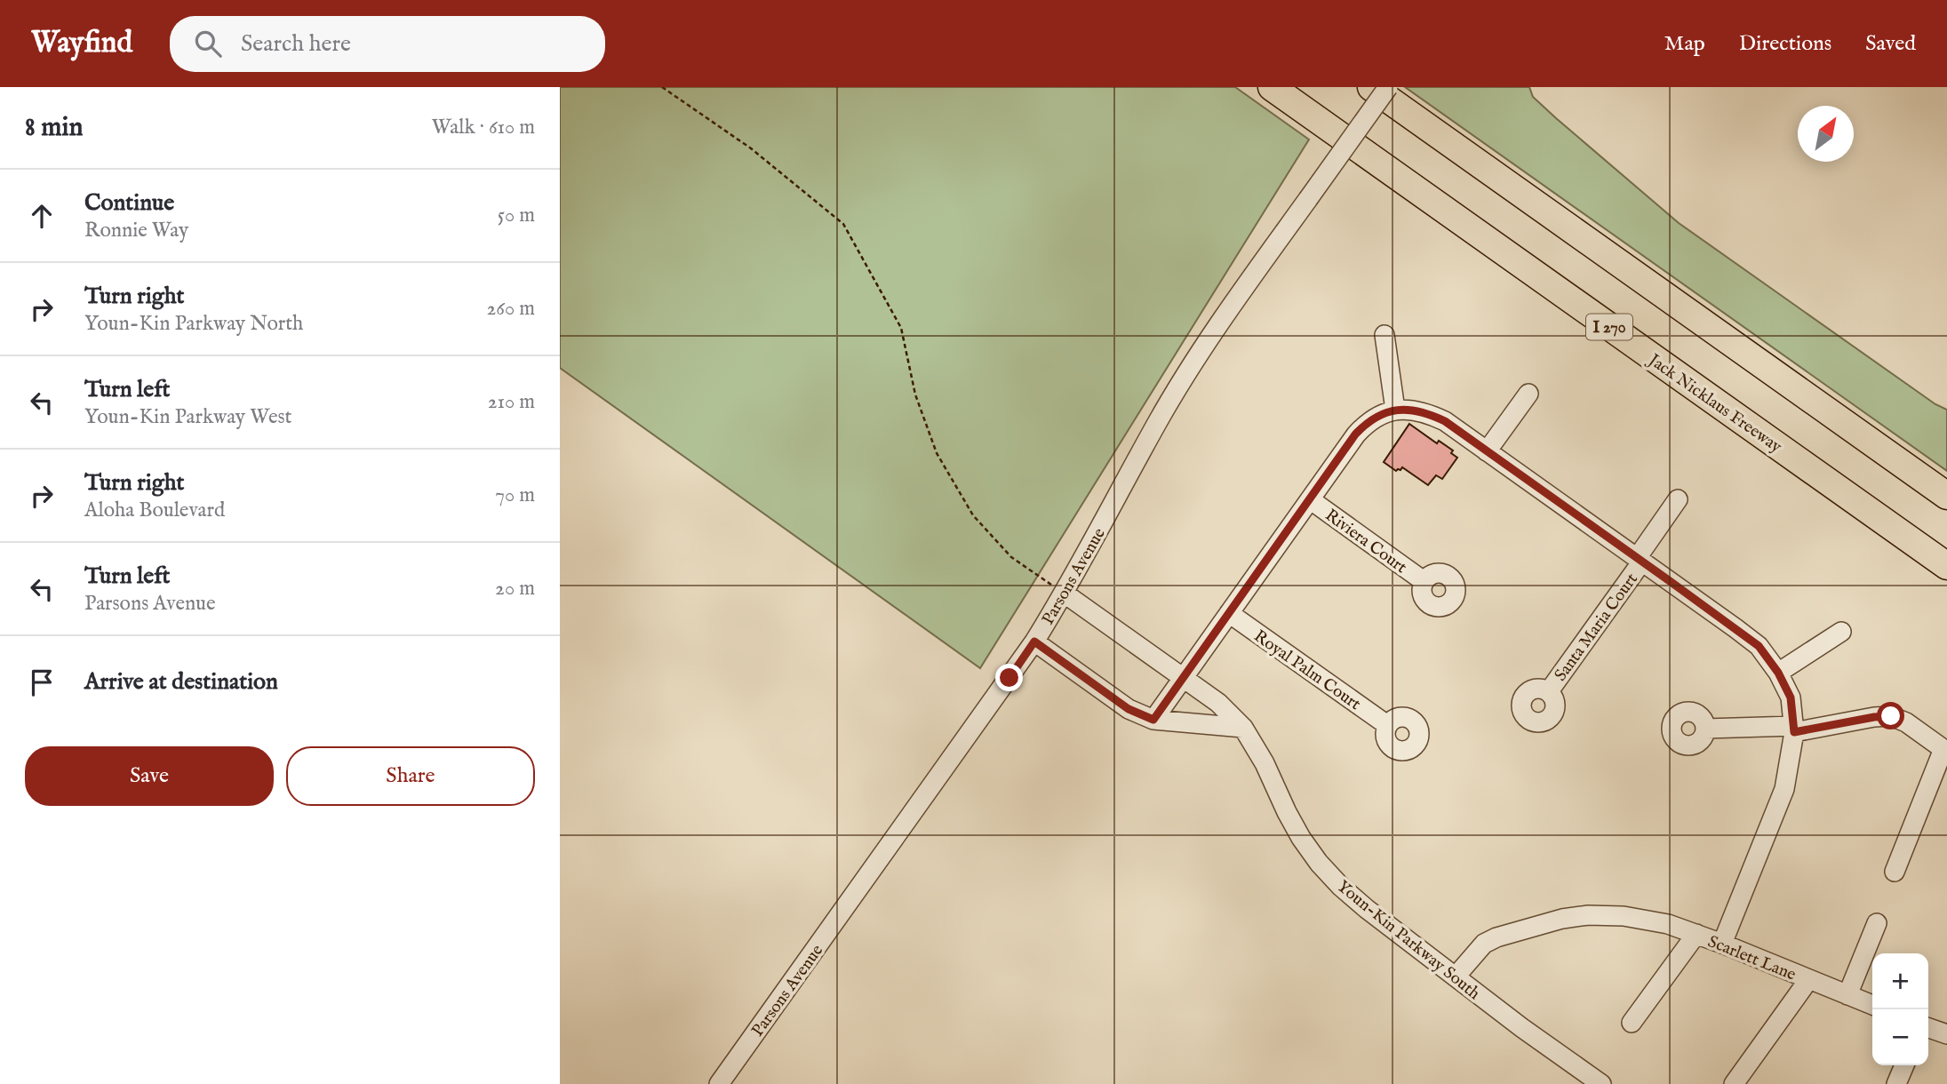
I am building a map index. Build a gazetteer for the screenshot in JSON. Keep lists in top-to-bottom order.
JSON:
{
  "streets": {
    "highway": ["I 270", "Jack Nicklaus Freeway"],
    "street": [
      "Riviera Court",
      "Parsons Avenue",
      "Santa Maria Court",
      "Royal Palm Court",
      "Youn-Kin Parkway South",
      "Scarlett Lane"
    ]
  },
  "crossings": [
    ["Parsons Avenue", "Youn-Kin Parkway South"],
    ["Youn-Kin Parkway South", "Scarlett Lane"]
  ],
  "north": "top right",
  "page": {
    "header": "Wayfind",
    "search": "Search here",
    "nav": ["Map", "Directions", "Saved"],
    "heading": ["8 min", "Walk · 610 m"],
    "list": [
      ["Continue", "Ronnie Way", "50 m"],
      ["Turn right", "Youn-Kin Parkway North", "260 m"],
      ["Turn left", "Youn-Kin Parkway West", "210 m"],
      ["Turn right", "Aloha Boulevard", "70 m"],
      ["Turn left", "Parsons Avenue", "20 m"],
      "Arrive at destination"
    ],
    "buttons": ["Save", "Share"],
    "map_buttons": ["+", "−"]
  }
}
